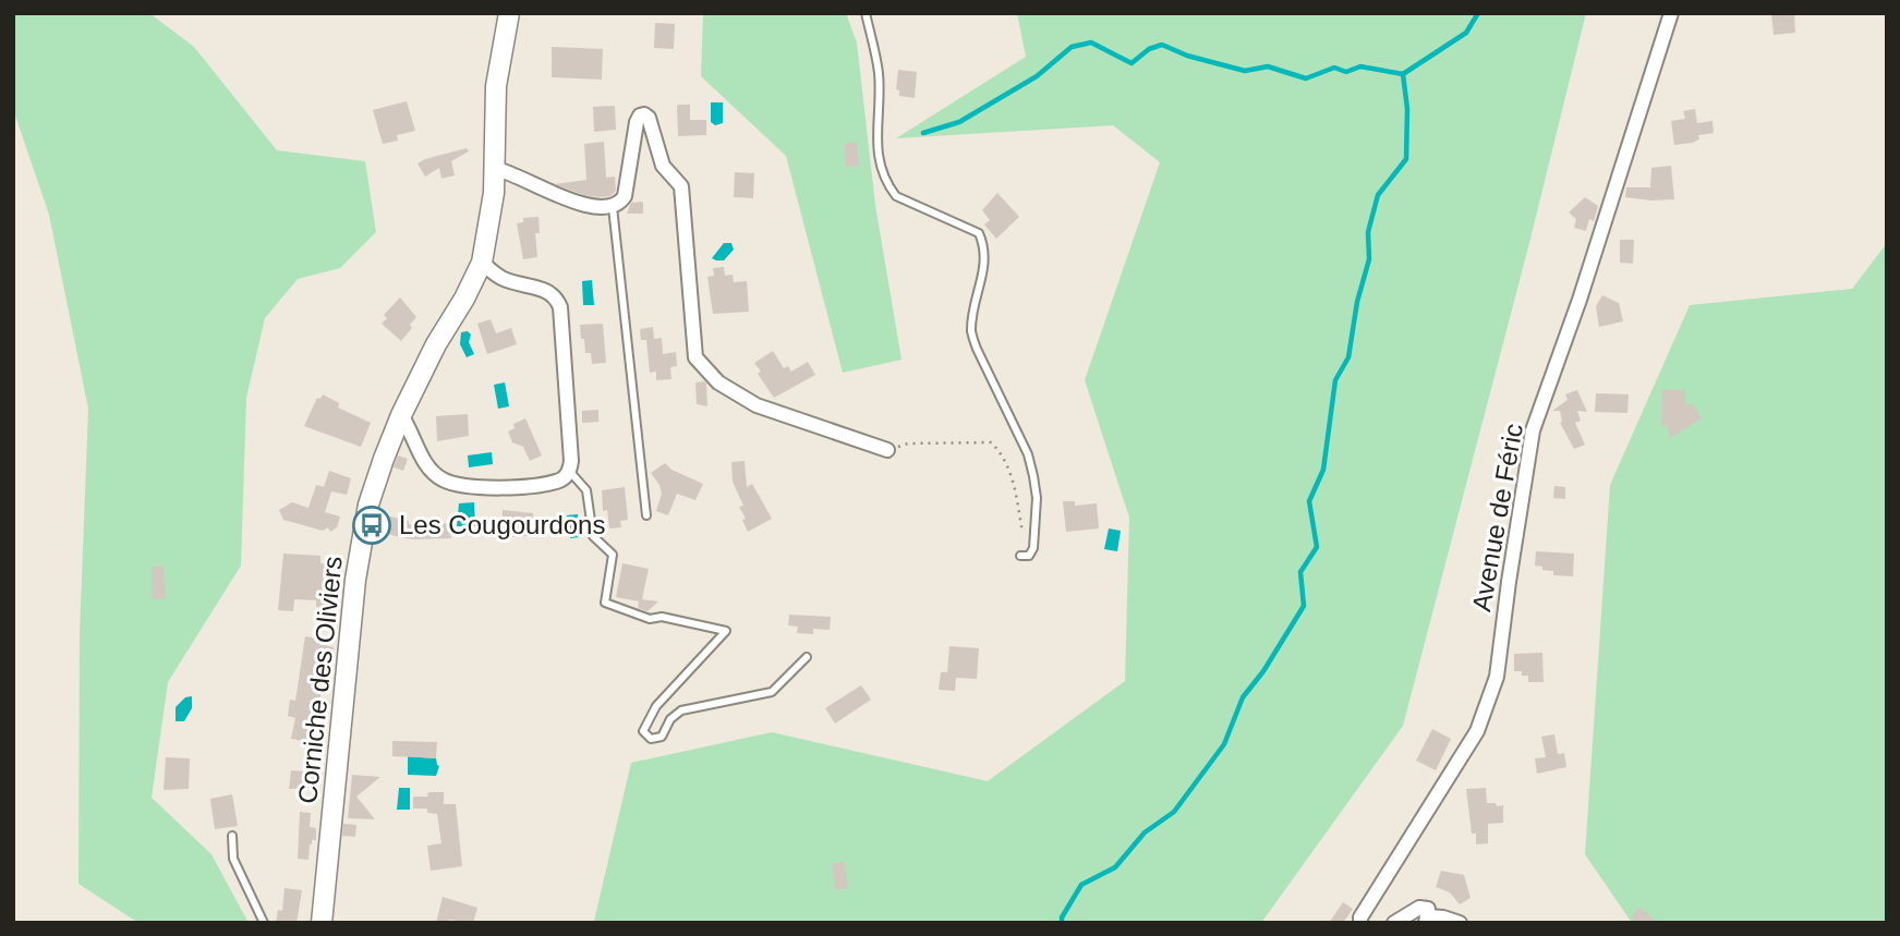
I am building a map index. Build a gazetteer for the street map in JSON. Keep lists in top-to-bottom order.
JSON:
{
  "streets": {
    "street": ["Avenue de Féric", "Corniche des Oliviers"]
  },
  "places": {
    "bus stop": ["Les Cougourdons"]
  }
}
